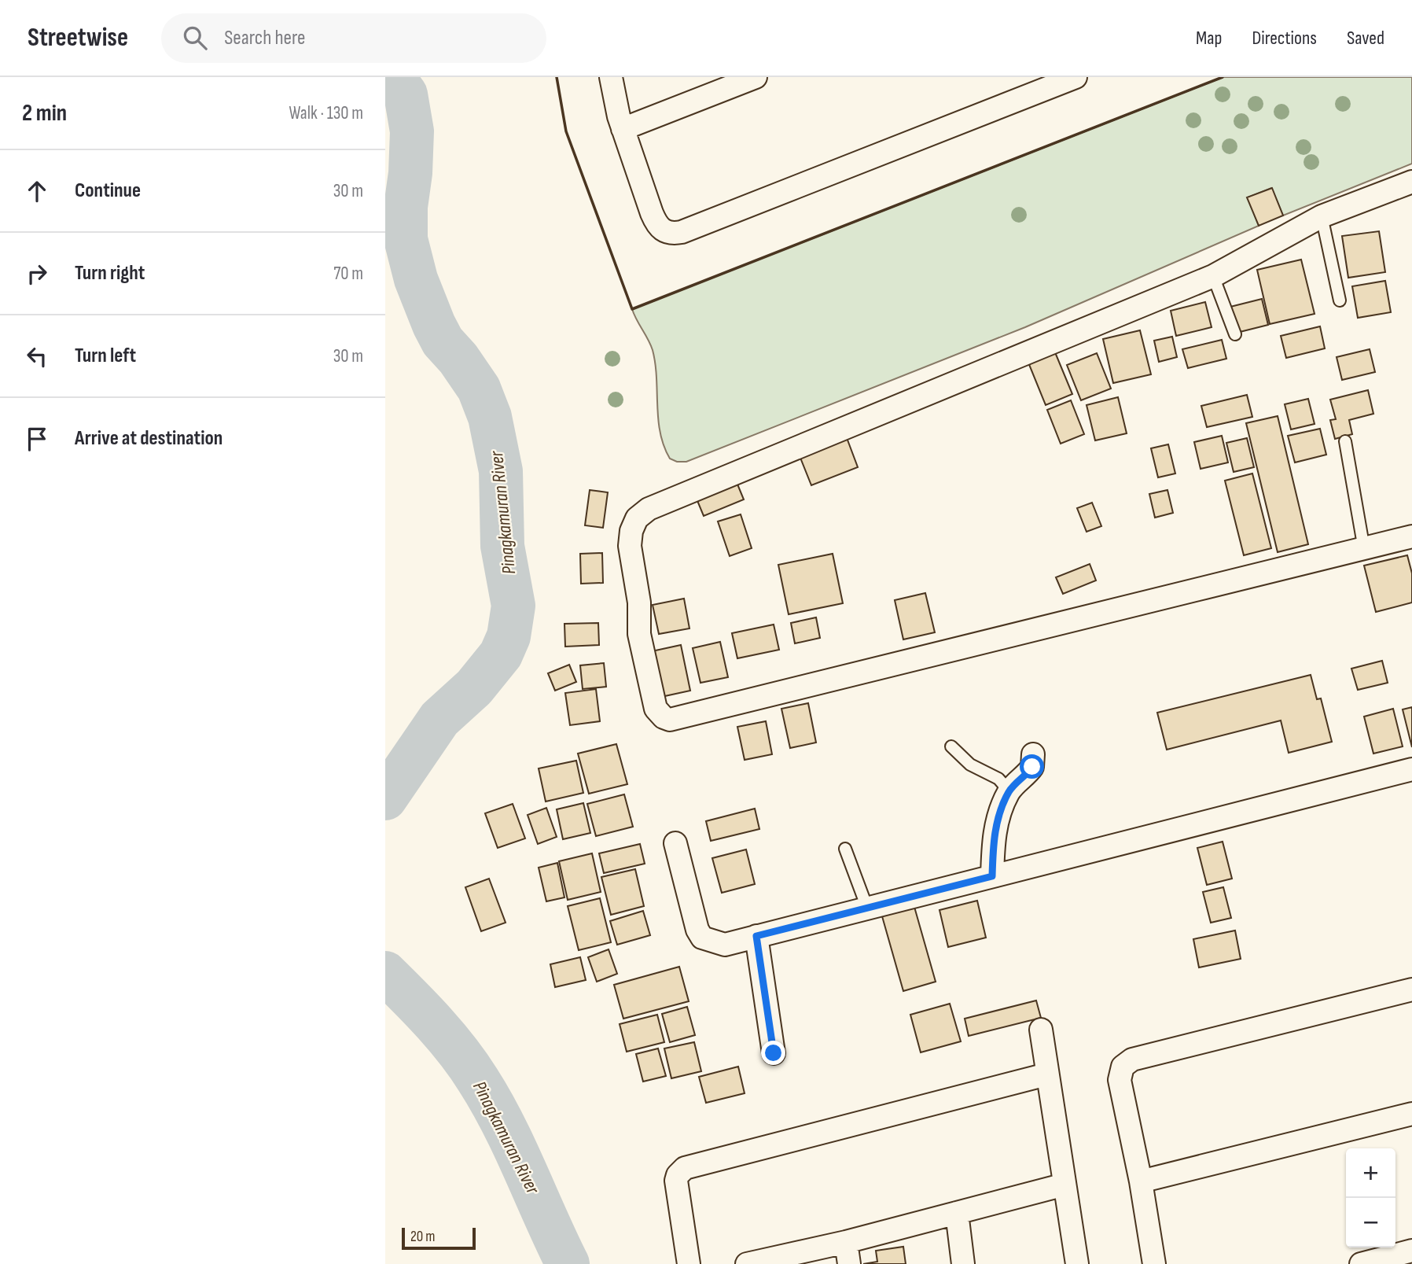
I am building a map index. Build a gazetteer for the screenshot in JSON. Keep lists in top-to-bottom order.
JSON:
{
  "water": ["Pinagkamuran River"],
  "scale_bar": "20 m",
  "page": {
    "header": "Streetwise",
    "search": "Search here",
    "nav": ["Map", "Directions", "Saved"],
    "heading": ["2 min", "Walk · 130 m"],
    "list": [
      ["Continue", "30 m"],
      ["Turn right", "70 m"],
      ["Turn left", "30 m"],
      "Arrive at destination"
    ],
    "map_buttons": ["+", "−"],
    "scale": "20 m"
  }
}
